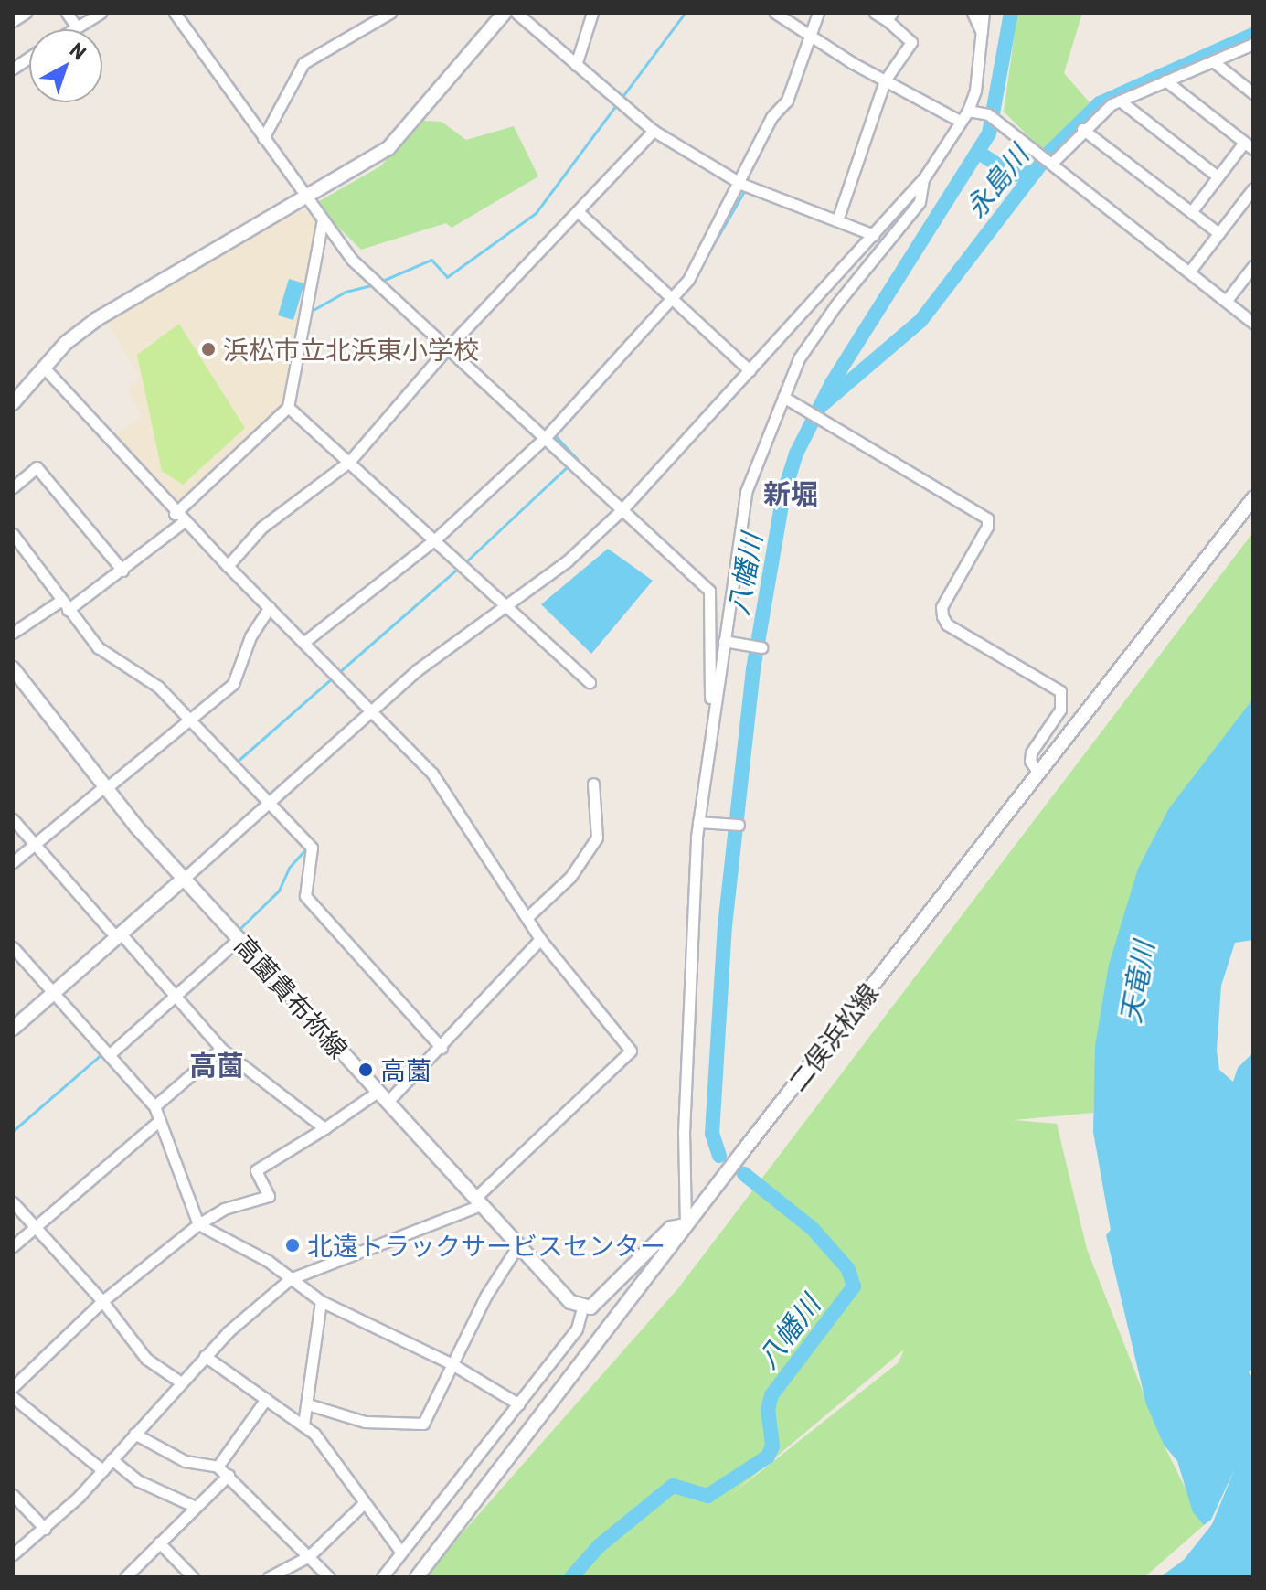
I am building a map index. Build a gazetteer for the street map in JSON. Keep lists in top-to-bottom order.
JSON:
{
  "streets": {
    "main road": ["高薗貴布祢線", "二俣浜松線"]
  },
  "districts": ["新堀", "高薗"],
  "water": ["永島川", "八幡川", "天竜川"],
  "places": ["浜松市立北浜東小学校", "高薗", "北遠トラックサービスセンター"],
  "north": "top right"
}
